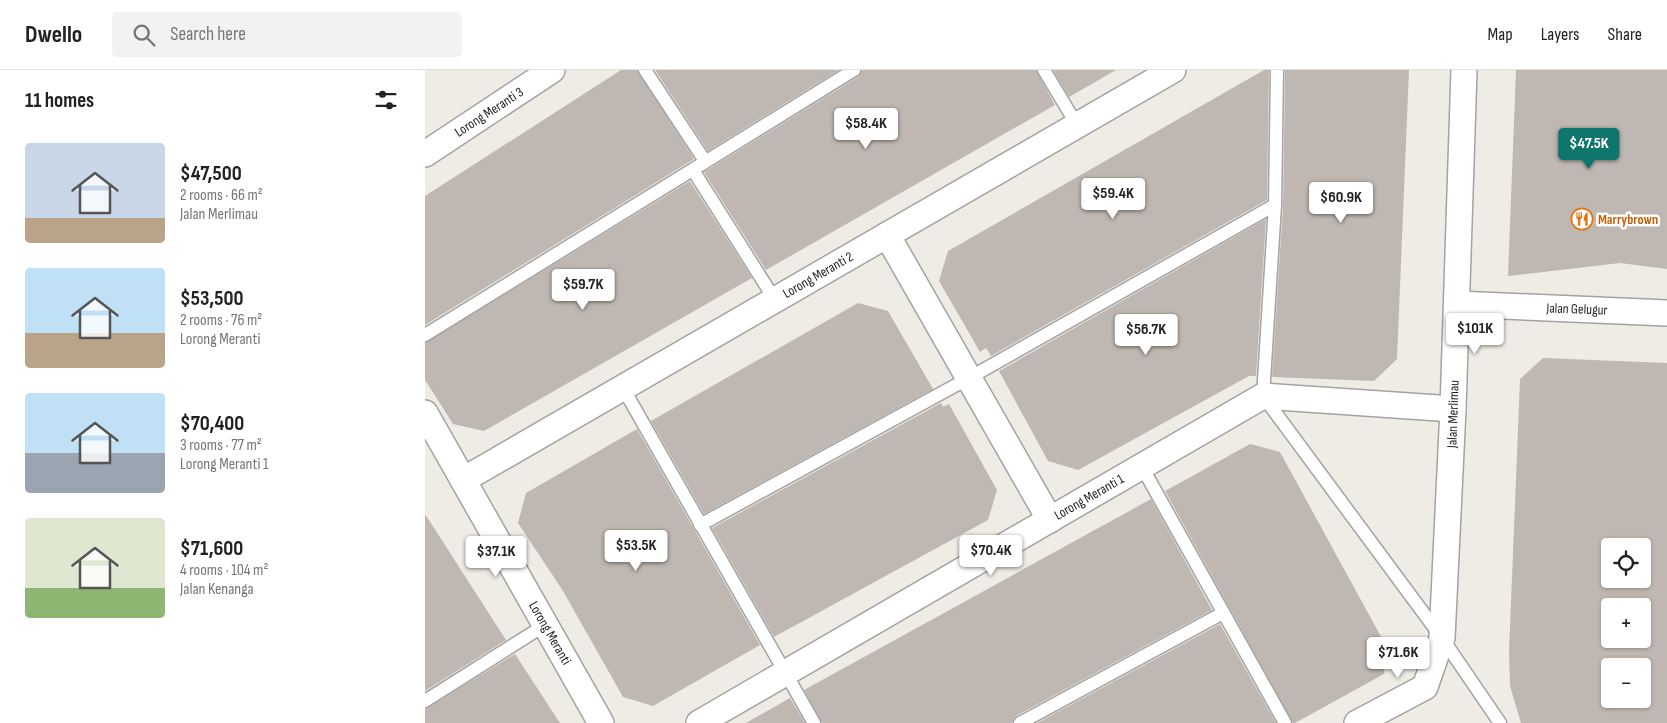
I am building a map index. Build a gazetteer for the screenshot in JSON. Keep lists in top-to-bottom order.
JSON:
{
  "streets": {
    "street": [
      "Lorong Meranti 3",
      "Lorong Meranti 2",
      "Jalan Gelugur",
      "Jalan Merlimau",
      "Lorong Meranti 1",
      "Lorong Meranti"
    ]
  },
  "crossings": [
    ["Lorong Meranti 2", "Lorong Meranti"],
    ["Jalan Gelugur", "Jalan Merlimau"]
  ],
  "places": {
    "restaurant": ["Marrybrown"]
  },
  "page": {
    "header": "Dwello",
    "search": "Search here",
    "nav": ["Map", "Layers", "Share"],
    "heading": "11 homes",
    "price": [
      "$58.4K",
      "$47.5K",
      "$59.4K",
      "$60.9K",
      "$59.7K",
      "$101K",
      "$56.7K",
      "$53.5K",
      "$70.4K",
      "$37.1K",
      "$71.6K"
    ],
    "list": [
      {
        "name": "$47,500",
        "note": "2 rooms · 66 m² · Jalan Merlimau"
      },
      {
        "name": "$53,500",
        "note": "2 rooms · 76 m² · Lorong Meranti"
      },
      {
        "name": "$70,400",
        "note": "3 rooms · 77 m² · Lorong Meranti 1"
      },
      {
        "name": "$71,600",
        "note": "4 rooms · 104 m² · Jalan Kenanga"
      }
    ],
    "map_buttons": ["+", "−"]
  }
}
